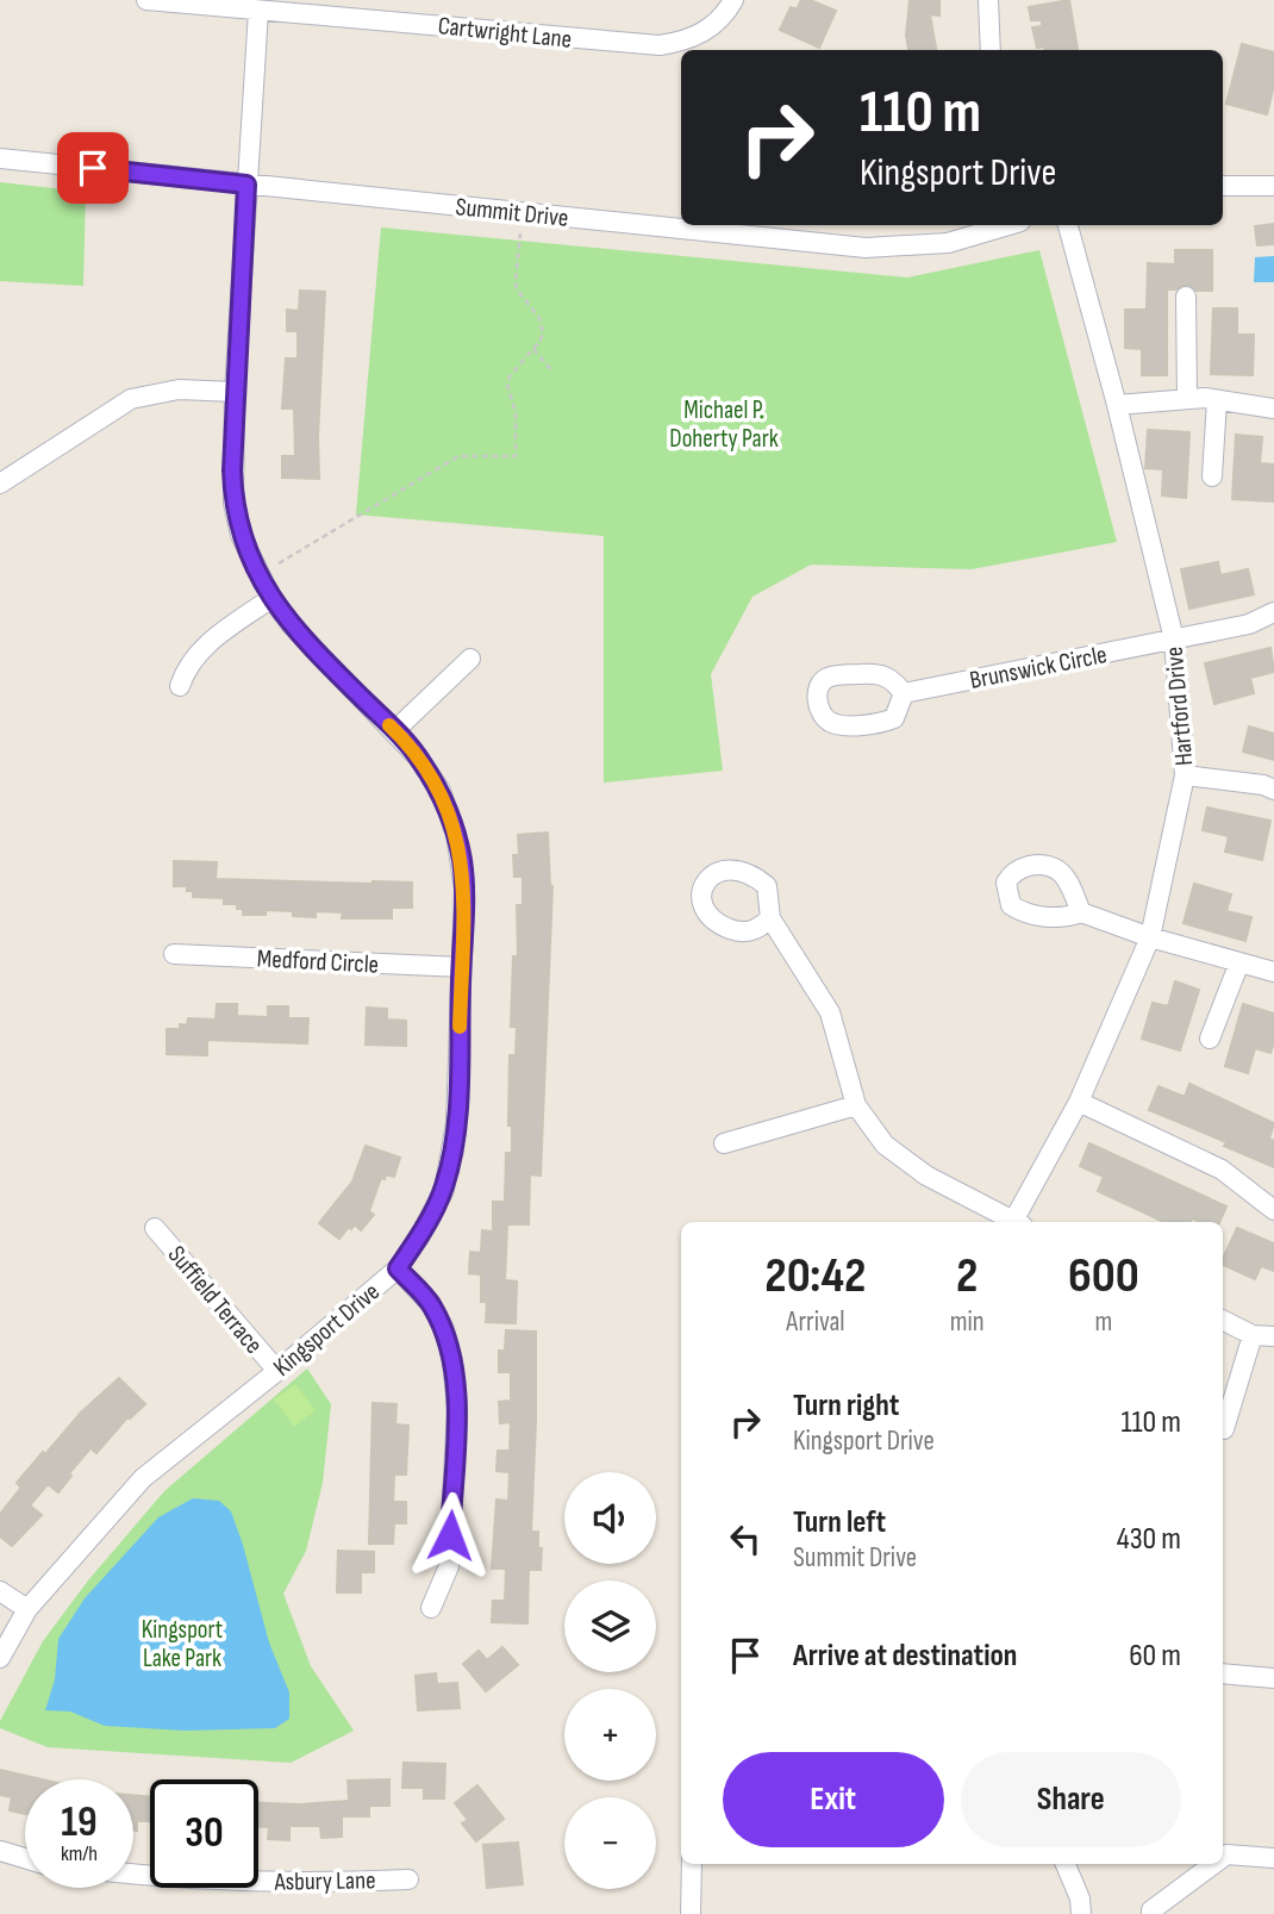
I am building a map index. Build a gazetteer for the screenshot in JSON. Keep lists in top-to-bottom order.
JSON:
{
  "streets": {
    "street": [
      "Cartwright Lane",
      "Summit Drive",
      "Brunswick Circle",
      "Hartford Drive",
      "Medford Circle",
      "Suffield Terrace",
      "Kingsport Drive",
      "Asbury Lane"
    ]
  },
  "crossings": [
    ["Cartwright Lane", "Kingsport Drive"],
    ["Summit Drive", "Kingsport Drive"],
    ["Brunswick Circle", "Hartford Drive"],
    ["Medford Circle", "Kingsport Drive"],
    ["Suffield Terrace", "Kingsport Drive"]
  ],
  "parks": ["Michael P. Doherty Park", "Kingsport Lake Park"],
  "page": {
    "turn": ["110 m", "Kingsport Drive"],
    "eta": [
      "20:42",
      "Arrival",
      "2",
      "min",
      "600",
      "m"
    ],
    "list": [
      {
        "name": "Turn right",
        "note": "Kingsport Drive",
        "value": "110 m"
      },
      {
        "name": "Turn left",
        "note": "Summit Drive",
        "value": "430 m"
      },
      {
        "name": "Arrive at destination",
        "value": "60 m"
      }
    ],
    "map_buttons": ["+", "−"],
    "buttons": ["Exit", "Share"],
    "speed": "19 km/h",
    "limit": "30"
  }
}
